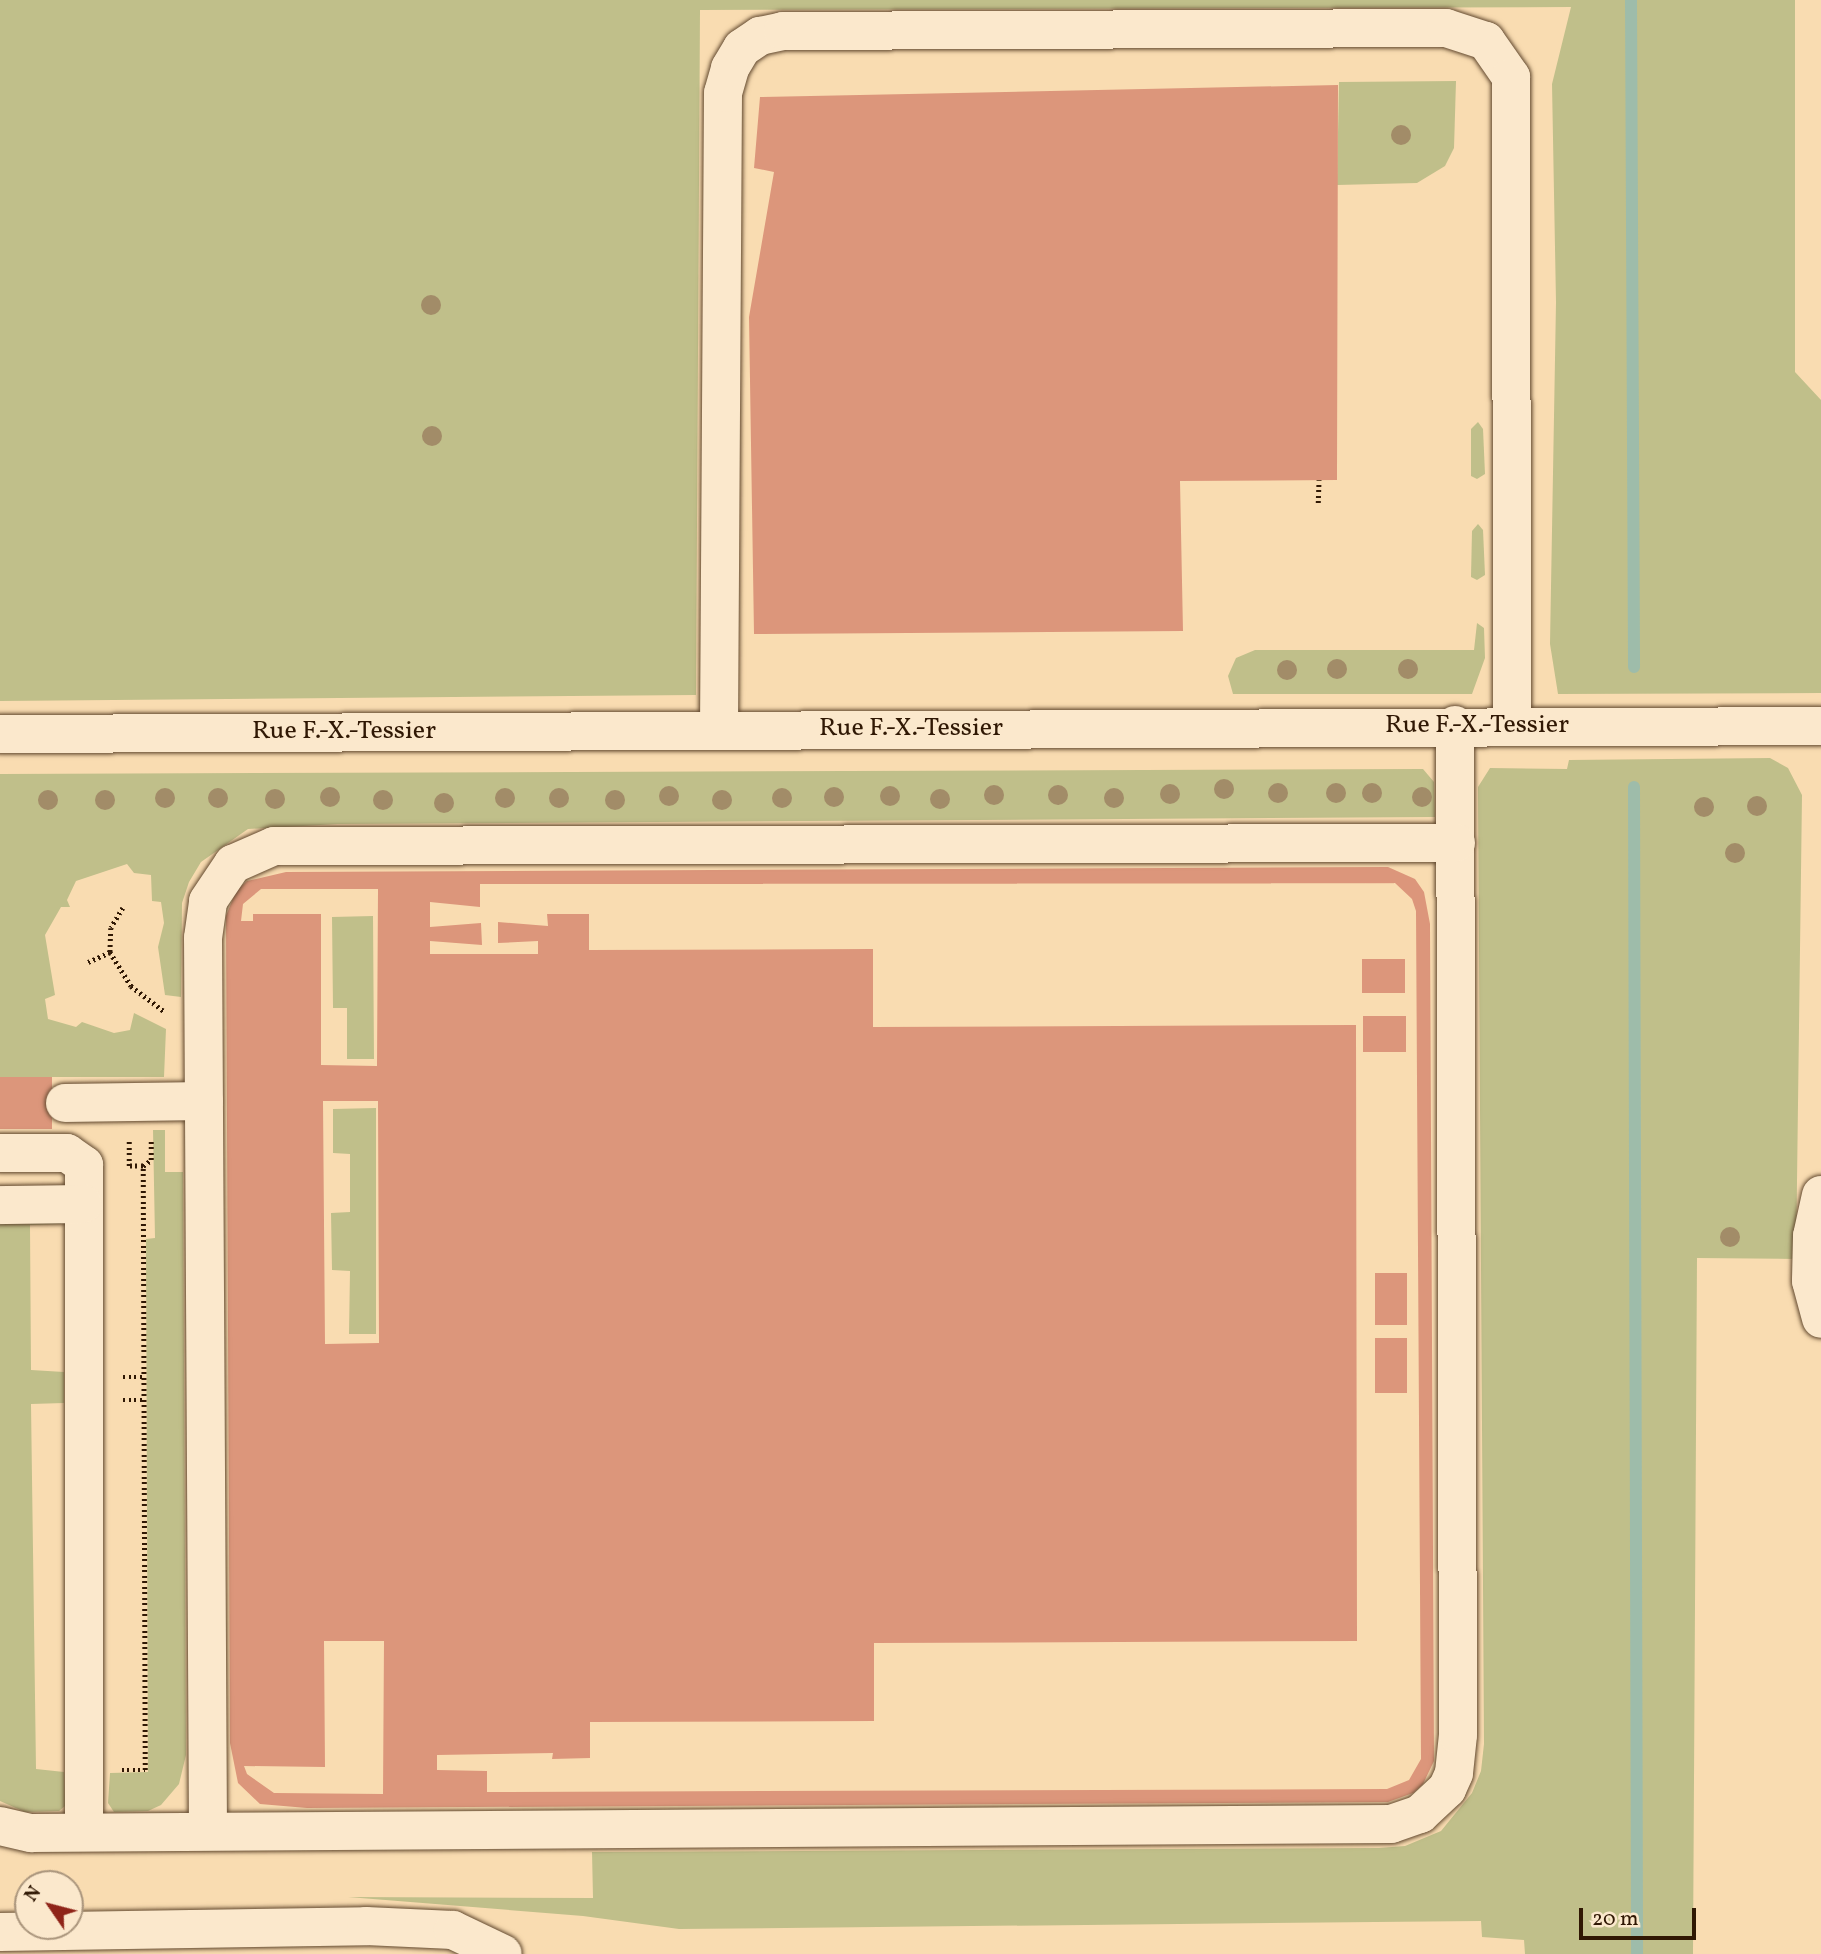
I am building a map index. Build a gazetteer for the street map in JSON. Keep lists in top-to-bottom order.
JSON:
{
  "streets": {
    "street": ["Rue F.-X.-Tessier"]
  },
  "scale_bar": "20 m",
  "north": "top left"
}
